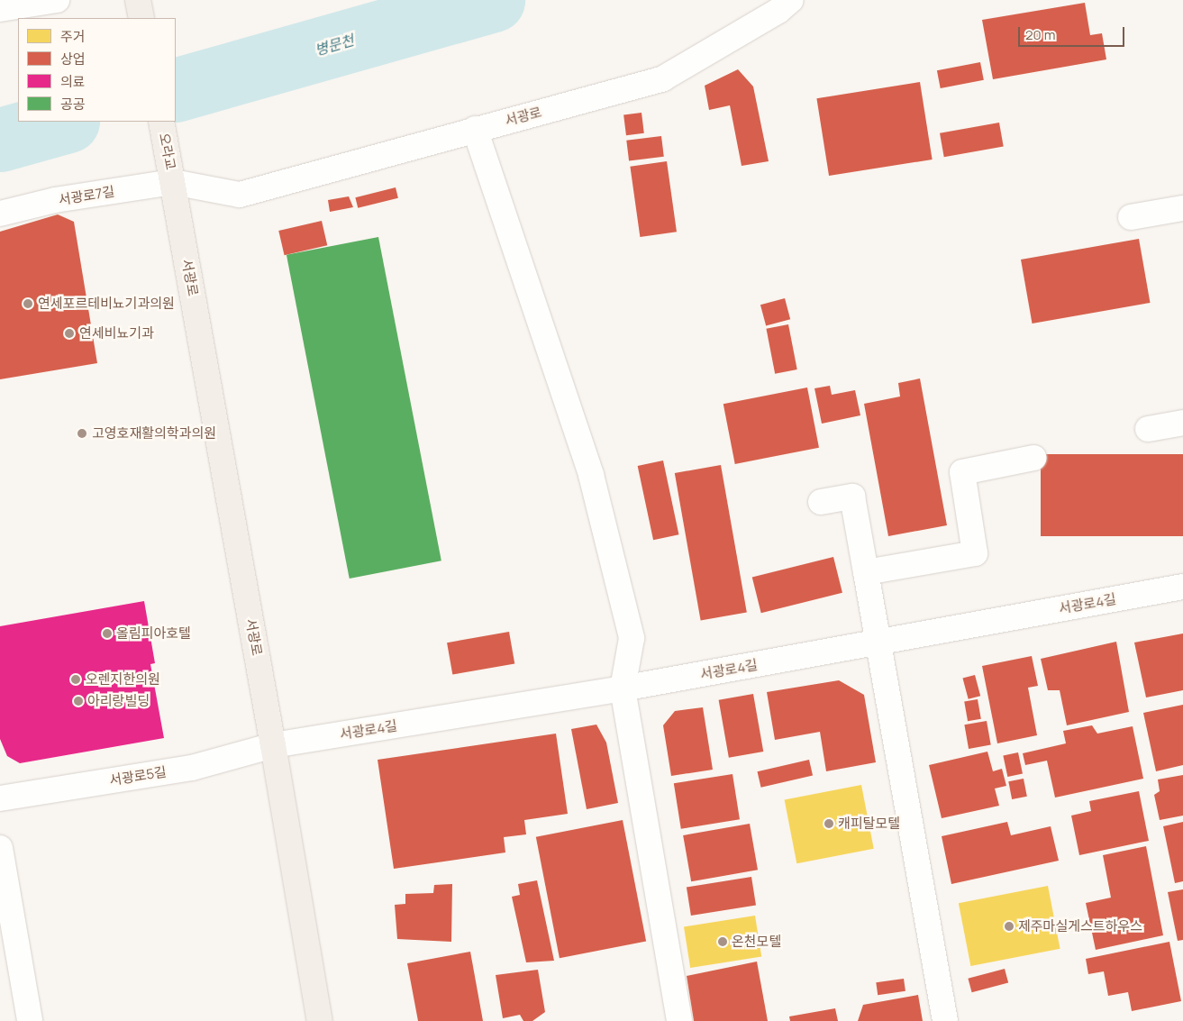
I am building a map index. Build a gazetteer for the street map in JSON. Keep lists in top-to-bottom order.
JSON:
{
  "streets": {
    "main road": ["서광로", "오라교"],
    "street": ["서광로7길", "서광로4길", "서광로5길"]
  },
  "crossings": [
    ["서광로", "오라교"],
    ["서광로", "서광로7길"],
    ["서광로", "서광로4길"],
    ["서광로", "서광로5길"],
    ["오라교", "서광로7길"],
    ["서광로4길", "서광로5길"]
  ],
  "water": ["병문천"],
  "places": [
    "연세포르테비뇨기과의원",
    "연세비뇨기과",
    "고영호재활의학과의원",
    "올림피아호텔",
    "오렌지한의원",
    "아리랑빌딩",
    "캐피탈모텔",
    "제주마실게스트하우스",
    "온천모텔"
  ],
  "legend": [
    "주거",
    "상업",
    "의료",
    "공공"
  ],
  "scale_bar": "20 m"
}
